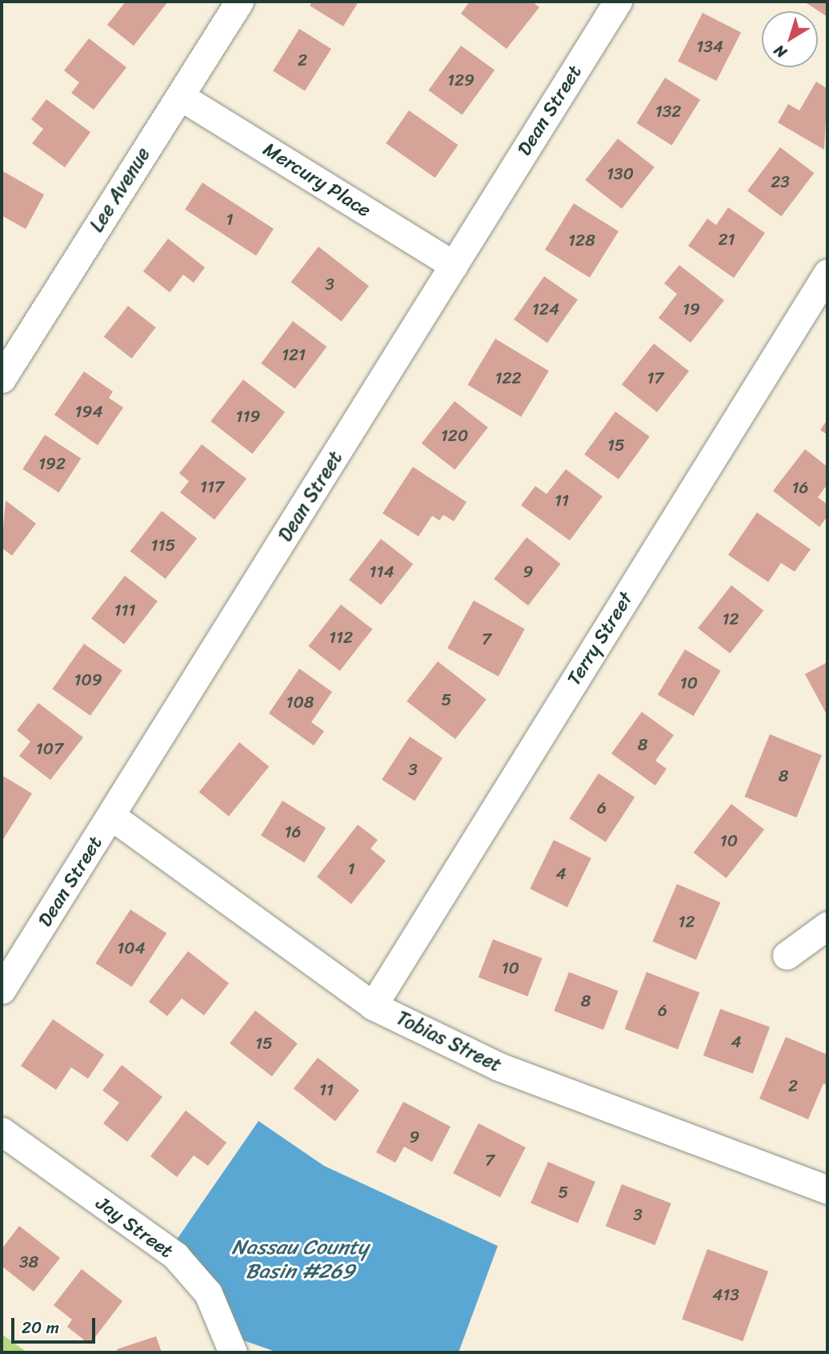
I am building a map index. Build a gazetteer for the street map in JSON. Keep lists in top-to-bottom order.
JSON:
{
  "streets": {
    "street": [
      "Dean Street",
      "Mercury Place",
      "Lee Avenue",
      "Terry Street",
      "Tobias Street",
      "Jay Street"
    ]
  },
  "crossings": [
    ["Dean Street", "Mercury Place"],
    ["Dean Street", "Tobias Street"],
    ["Mercury Place", "Lee Avenue"],
    ["Terry Street", "Tobias Street"]
  ],
  "water": ["Nassau County Basin #269"],
  "house_numbers": [
    "134",
    "2",
    "129",
    "132",
    "130",
    "23",
    "1",
    "21",
    "128",
    "3",
    "124",
    "19",
    "121",
    "122",
    "17",
    "194",
    "119",
    "120",
    "15",
    "192",
    "117",
    "16",
    "11",
    "115",
    "114",
    "9",
    "111",
    "12",
    "112",
    "7",
    "109",
    "10",
    "5",
    "108",
    "8",
    "107",
    "3",
    "8",
    "6",
    "16",
    "10",
    "1",
    "4",
    "12",
    "104",
    "10",
    "8",
    "6",
    "4",
    "15",
    "2",
    "11",
    "9",
    "7",
    "5",
    "3",
    "38",
    "413"
  ],
  "scale_bar": "20 m",
  "north": "bottom left"
}
